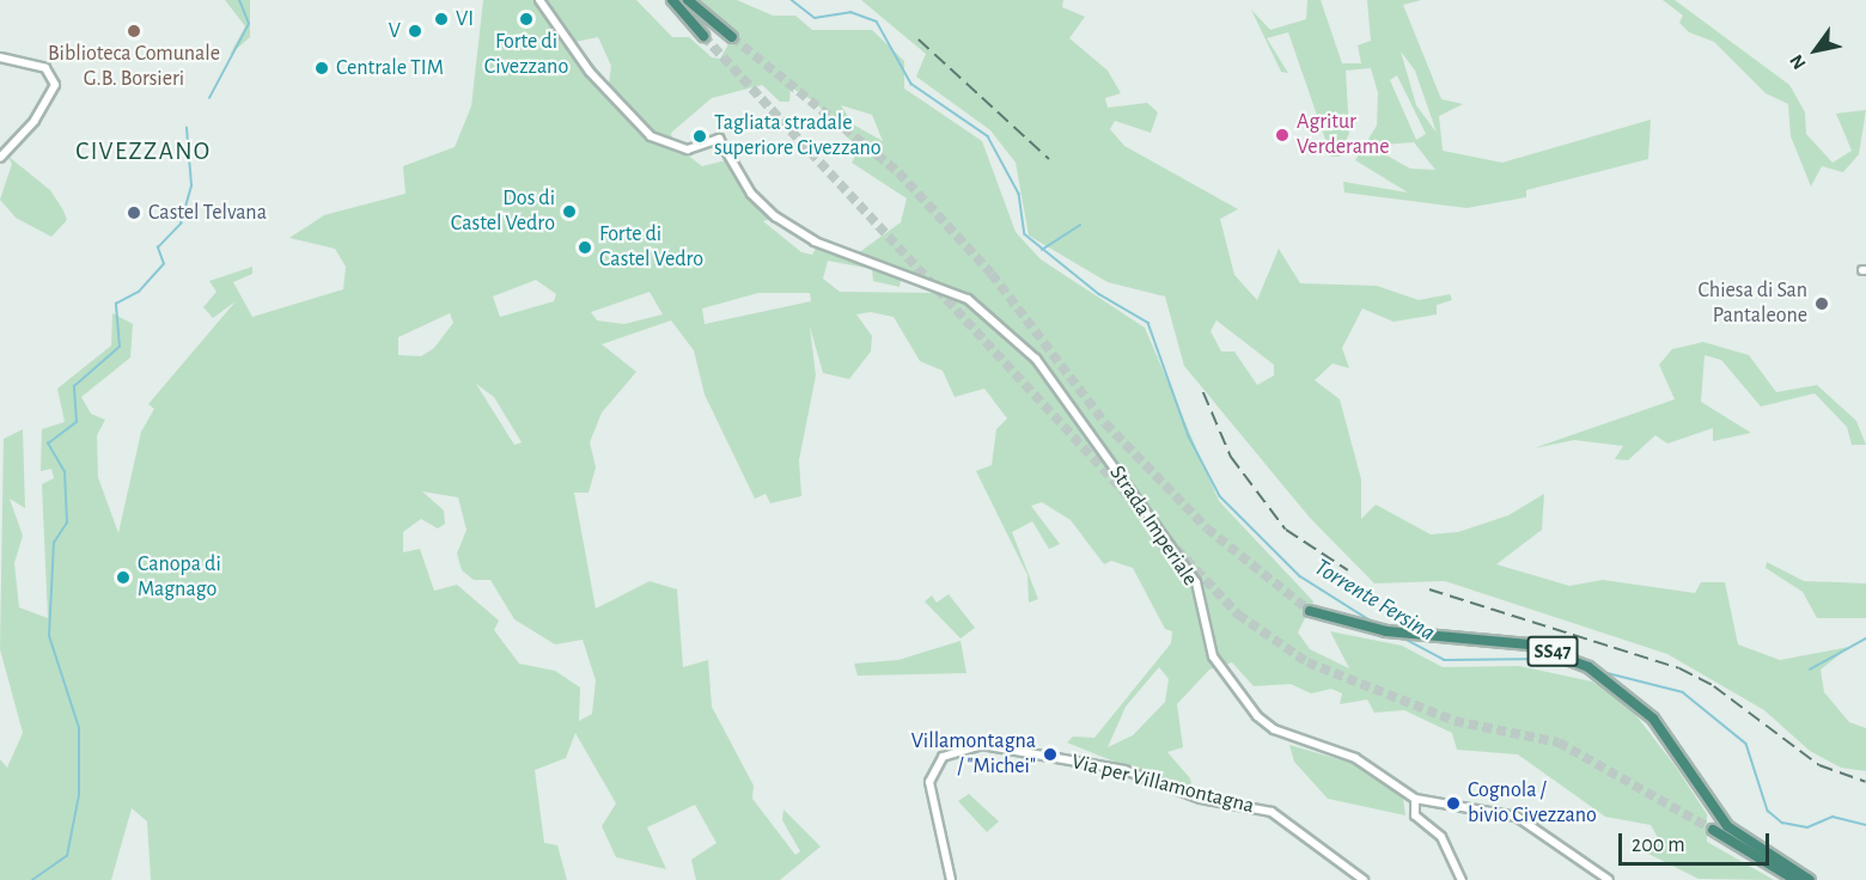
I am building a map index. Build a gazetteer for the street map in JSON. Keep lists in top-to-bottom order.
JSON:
{
  "streets": {
    "highway": ["SS47"],
    "street": ["Strada Imperiale", "Via per Villamontagna"]
  },
  "districts": ["CIVEZZANO"],
  "water": ["Torrente Fersina"],
  "places": [
    "VI",
    "Forte di Civezzano",
    "Biblioteca Comunale G.B. Borsieri",
    "V",
    "Centrale TIM",
    "Agritur Verderame",
    "Tagliata stradale superiore Civezzano",
    "Dos di Castel Vedro",
    "Castel Telvana",
    "Forte di Castel Vedro",
    "Chiesa di San Pantaleone",
    "Canopa di Magnago",
    "Villamontagna / \"Michei\"",
    "Cognola / bivio Civezzano"
  ],
  "scale_bar": "200 m",
  "north": "bottom left"
}
